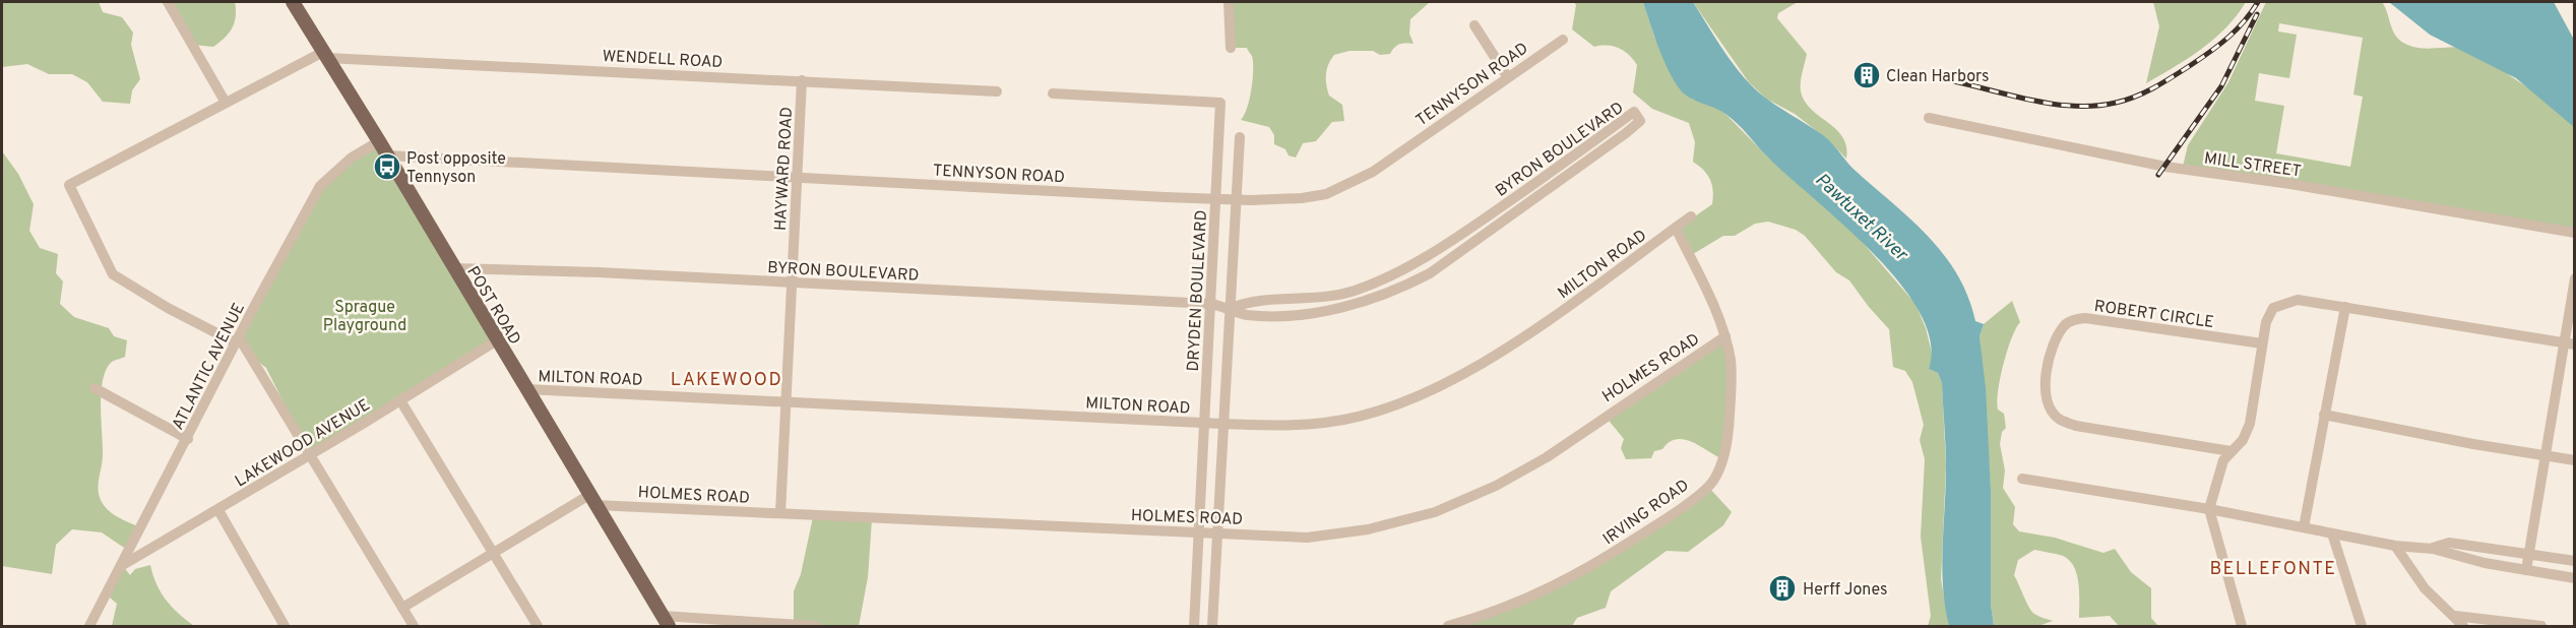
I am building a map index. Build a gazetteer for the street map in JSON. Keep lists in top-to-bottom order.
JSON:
{
  "streets": {
    "main road": ["POST ROAD"],
    "street": [
      "WENDELL ROAD",
      "TENNYSON ROAD",
      "BYRON BOULEVARD",
      "MILL STREET",
      "HAYWARD ROAD",
      "MILTON ROAD",
      "DRYDEN BOULEVARD",
      "ROBERT CIRCLE",
      "ATLANTIC AVENUE",
      "HOLMES ROAD",
      "LAKEWOOD AVENUE",
      "IRVING ROAD"
    ]
  },
  "crossings": [
    ["WENDELL ROAD", "HAYWARD ROAD"],
    ["WENDELL ROAD", "POST ROAD"],
    ["TENNYSON ROAD", "HAYWARD ROAD"],
    ["TENNYSON ROAD", "DRYDEN BOULEVARD"],
    ["TENNYSON ROAD", "POST ROAD"],
    ["BYRON BOULEVARD", "HAYWARD ROAD"],
    ["BYRON BOULEVARD", "DRYDEN BOULEVARD"],
    ["BYRON BOULEVARD", "POST ROAD"],
    ["HAYWARD ROAD", "MILTON ROAD"],
    ["HAYWARD ROAD", "HOLMES ROAD"],
    ["MILTON ROAD", "DRYDEN BOULEVARD"],
    ["MILTON ROAD", "POST ROAD"],
    ["MILTON ROAD", "IRVING ROAD"],
    ["DRYDEN BOULEVARD", "HOLMES ROAD"],
    ["POST ROAD", "ATLANTIC AVENUE"],
    ["POST ROAD", "HOLMES ROAD"],
    ["POST ROAD", "LAKEWOOD AVENUE"],
    ["ATLANTIC AVENUE", "LAKEWOOD AVENUE"],
    ["HOLMES ROAD", "IRVING ROAD"]
  ],
  "districts": ["LAKEWOOD", "BELLEFONTE"],
  "water": ["Pawtuxet River"],
  "parks": ["Sprague Playground"],
  "places": {
    "building": ["Clean Harbors", "Herff Jones"],
    "bus stop": ["Post opposite Tennyson"]
  }
}
